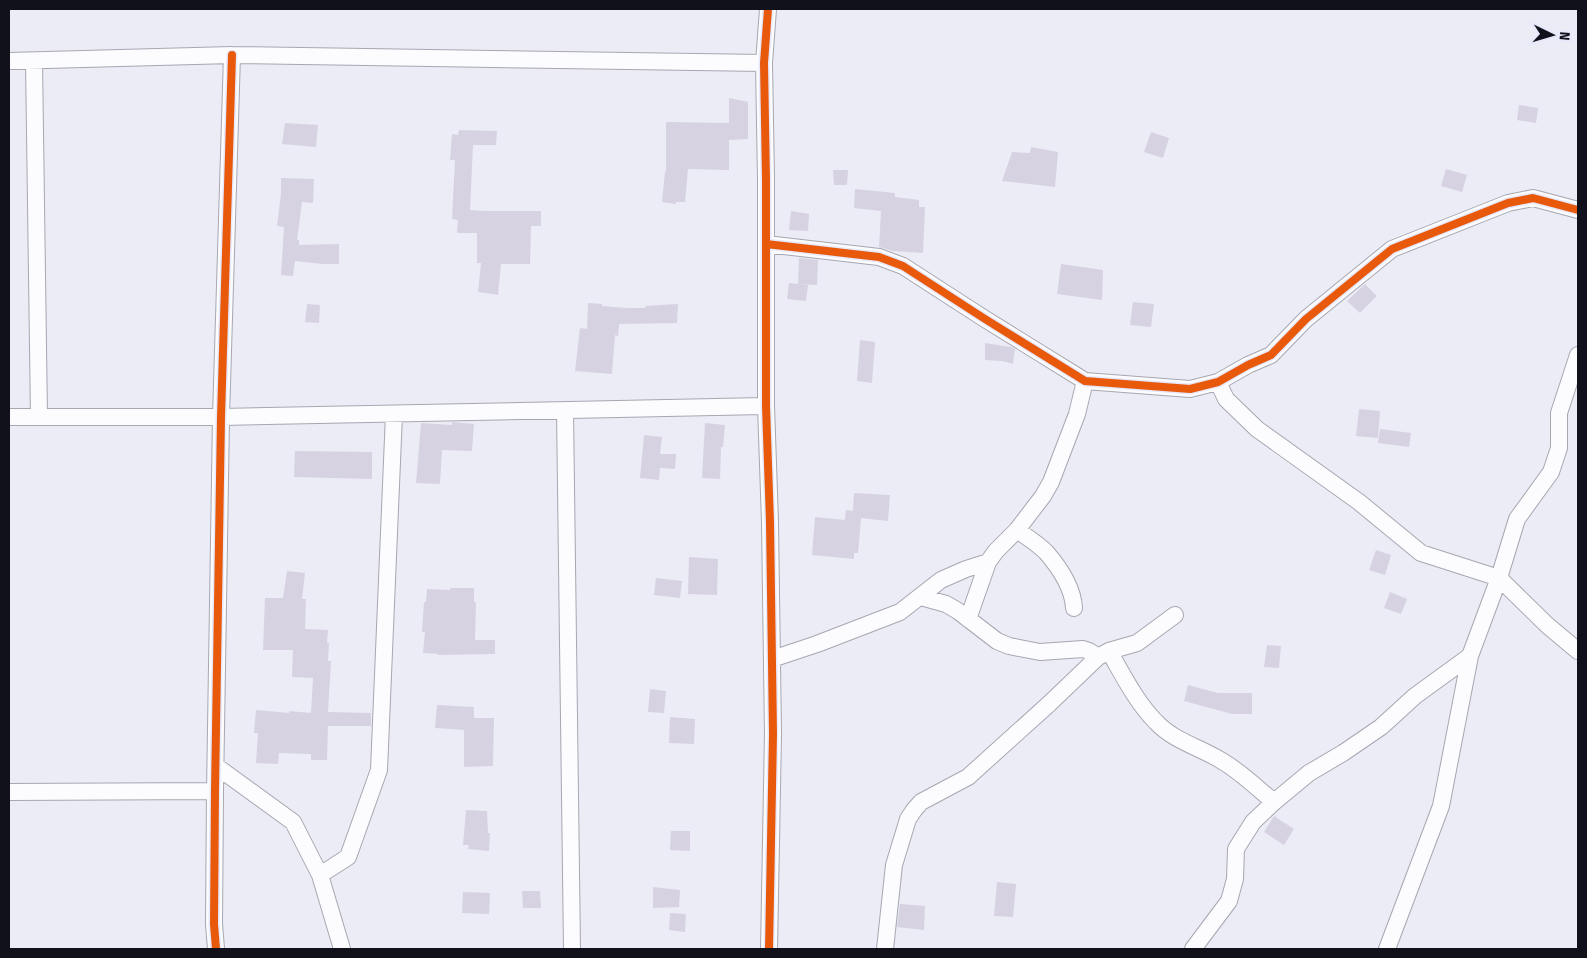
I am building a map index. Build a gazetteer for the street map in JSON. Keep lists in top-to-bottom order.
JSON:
{
  "north": "right"
}
